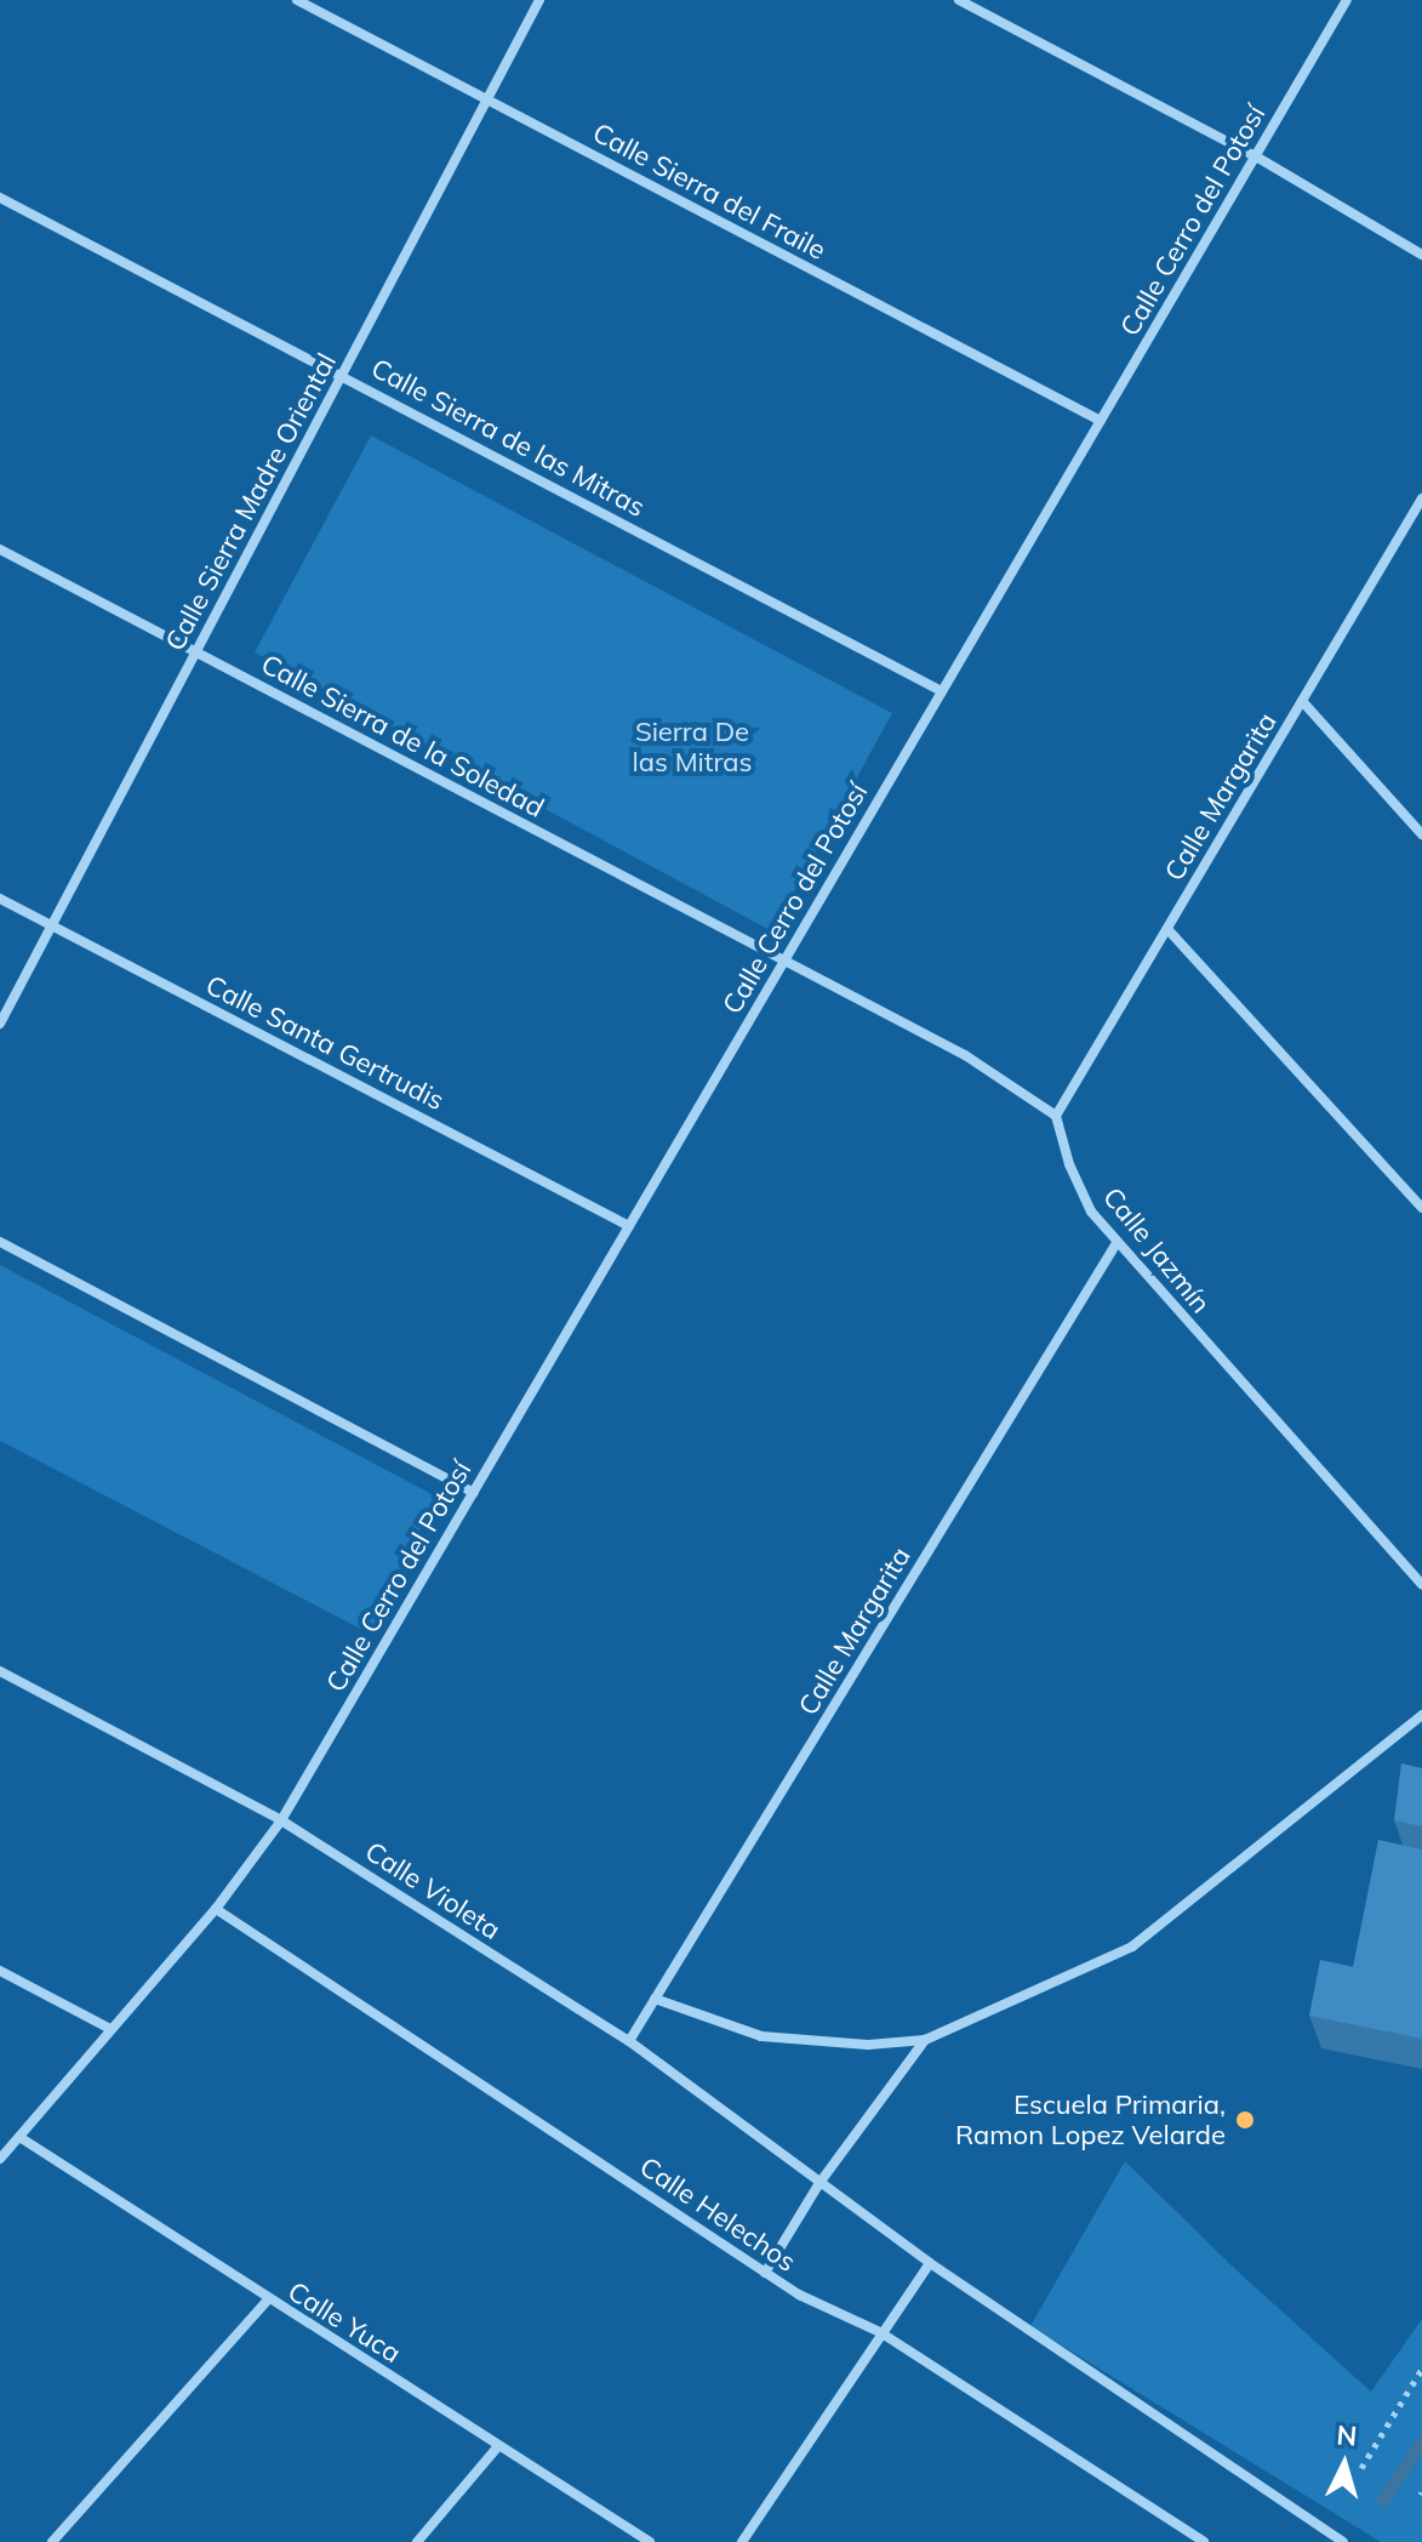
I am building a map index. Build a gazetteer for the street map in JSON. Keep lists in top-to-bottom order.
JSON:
{
  "streets": {
    "street": [
      "Calle Sierra del Fraile",
      "Calle Cerro del Potosí",
      "Calle Sierra de las Mitras",
      "Calle Sierra Madre Oriental",
      "Calle Sierra de la Soledad",
      "Calle Margarita",
      "Calle Santa Gertrudis",
      "Calle Jazmín",
      "Calle Violeta",
      "Calle Helechos",
      "Calle Yuca"
    ]
  },
  "crossings": [
    ["Calle Sierra del Fraile", "Calle Cerro del Potosí"],
    ["Calle Sierra del Fraile", "Calle Sierra Madre Oriental"],
    ["Calle Cerro del Potosí", "Calle Sierra de las Mitras"],
    ["Calle Cerro del Potosí", "Calle Sierra de la Soledad"],
    ["Calle Cerro del Potosí", "Calle Santa Gertrudis"],
    ["Calle Cerro del Potosí", "Calle Violeta"],
    ["Calle Cerro del Potosí", "Calle Helechos"],
    ["Calle Cerro del Potosí", "Calle Yuca"],
    ["Calle Sierra de las Mitras", "Calle Sierra Madre Oriental"],
    ["Calle Sierra Madre Oriental", "Calle Sierra de la Soledad"],
    ["Calle Sierra Madre Oriental", "Calle Santa Gertrudis"],
    ["Calle Margarita", "Calle Jazmín"],
    ["Calle Margarita", "Calle Violeta"]
  ],
  "parks": ["Sierra De las Mitras"],
  "places": ["Escuela Primaria, Ramon Lopez Velarde"],
  "north": "top"
}
